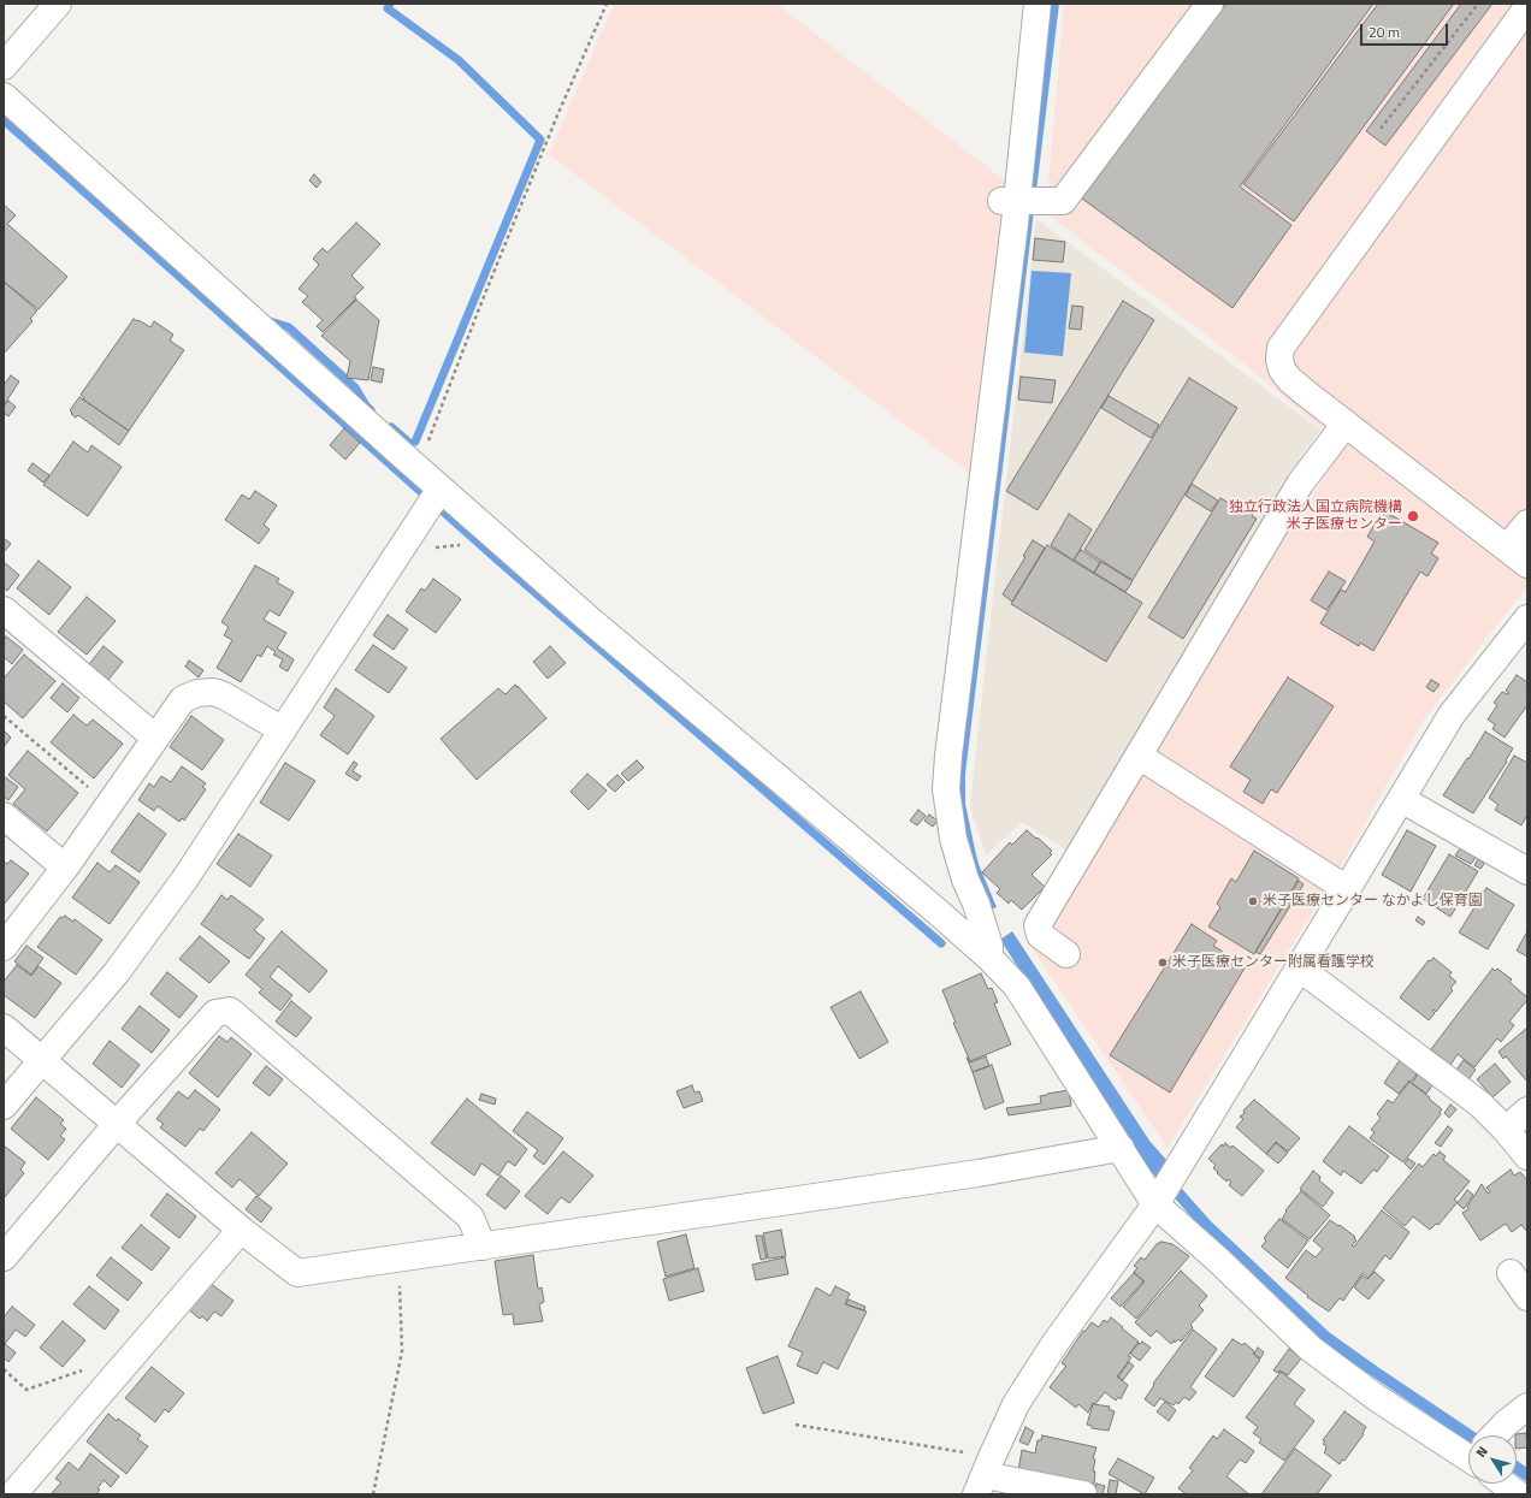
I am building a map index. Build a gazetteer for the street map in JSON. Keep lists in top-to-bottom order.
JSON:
{
  "places": ["独立行政法人国立病院機構 米子医療センター", "米子医療センター なかよし保育園", "米子医療センター附属看護学校"],
  "scale_bar": "20 m",
  "north": "top left"
}
